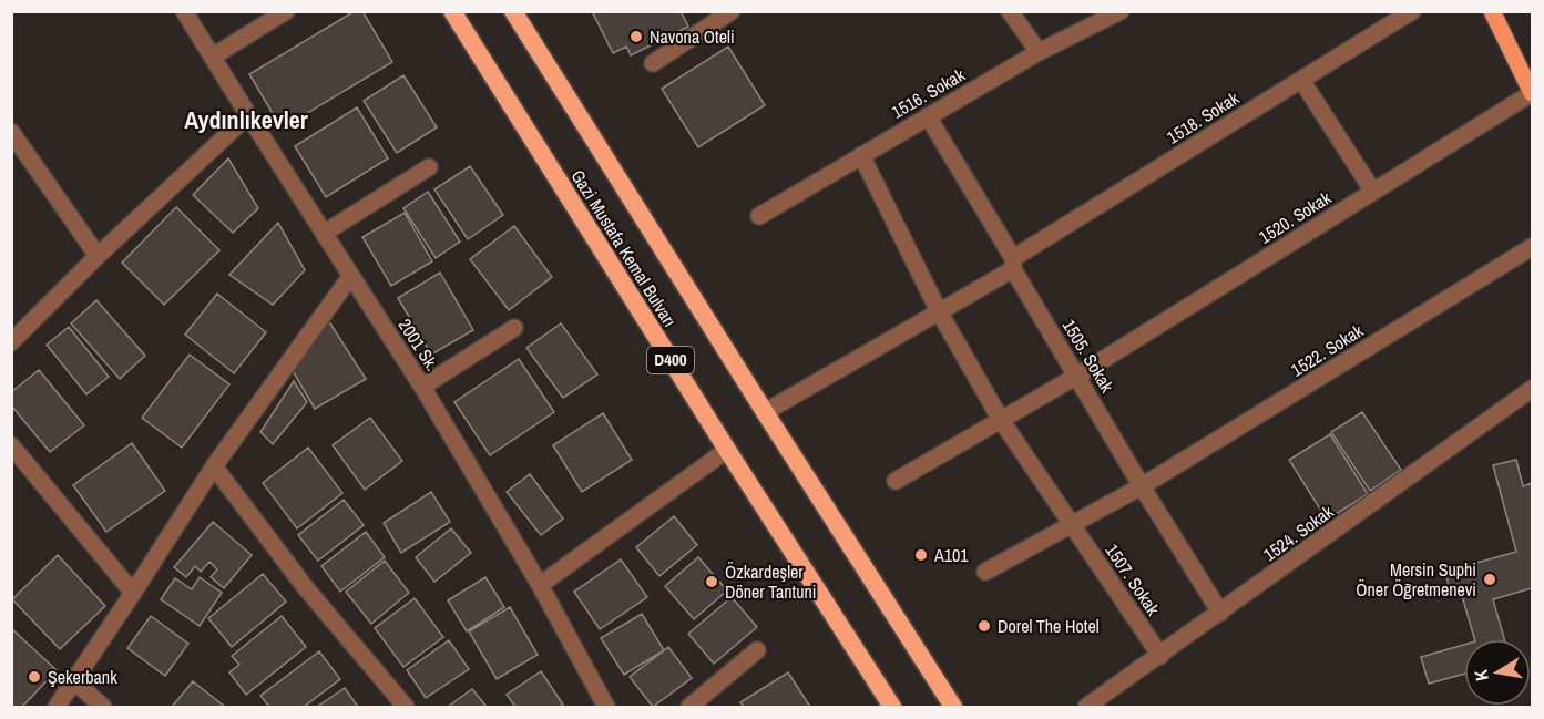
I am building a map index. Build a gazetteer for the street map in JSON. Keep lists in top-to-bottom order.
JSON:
{
  "streets": {
    "highway": ["Gazi Mustafa Kemal Bulvarı", "D400"],
    "street": [
      "1516. Sokak",
      "1518. Sokak",
      "1520. Sokak",
      "2001 Sk.",
      "1522. Sokak",
      "1505. Sokak",
      "1524. Sokak",
      "1507. Sokak"
    ]
  },
  "crossings": [
    ["1516. Sokak", "1505. Sokak"],
    ["1516. Sokak", "1507. Sokak"],
    ["1518. Sokak", "Gazi Mustafa Kemal Bulvarı"],
    ["1518. Sokak", "1505. Sokak"],
    ["1518. Sokak", "1507. Sokak"],
    ["1520. Sokak", "1505. Sokak"],
    ["1520. Sokak", "1507. Sokak"],
    ["1522. Sokak", "1505. Sokak"],
    ["1522. Sokak", "1507. Sokak"],
    ["1505. Sokak", "1524. Sokak"],
    ["1524. Sokak", "1507. Sokak"]
  ],
  "districts": ["Aydınlıkevler"],
  "places": [
    "Navona Oteli",
    "A101",
    "Mersin Suphi Öner Öğretmenevi",
    "Özkardeşler Döner Tantuni",
    "Dorel The Hotel",
    "Şekerbank"
  ],
  "north": "left"
}
